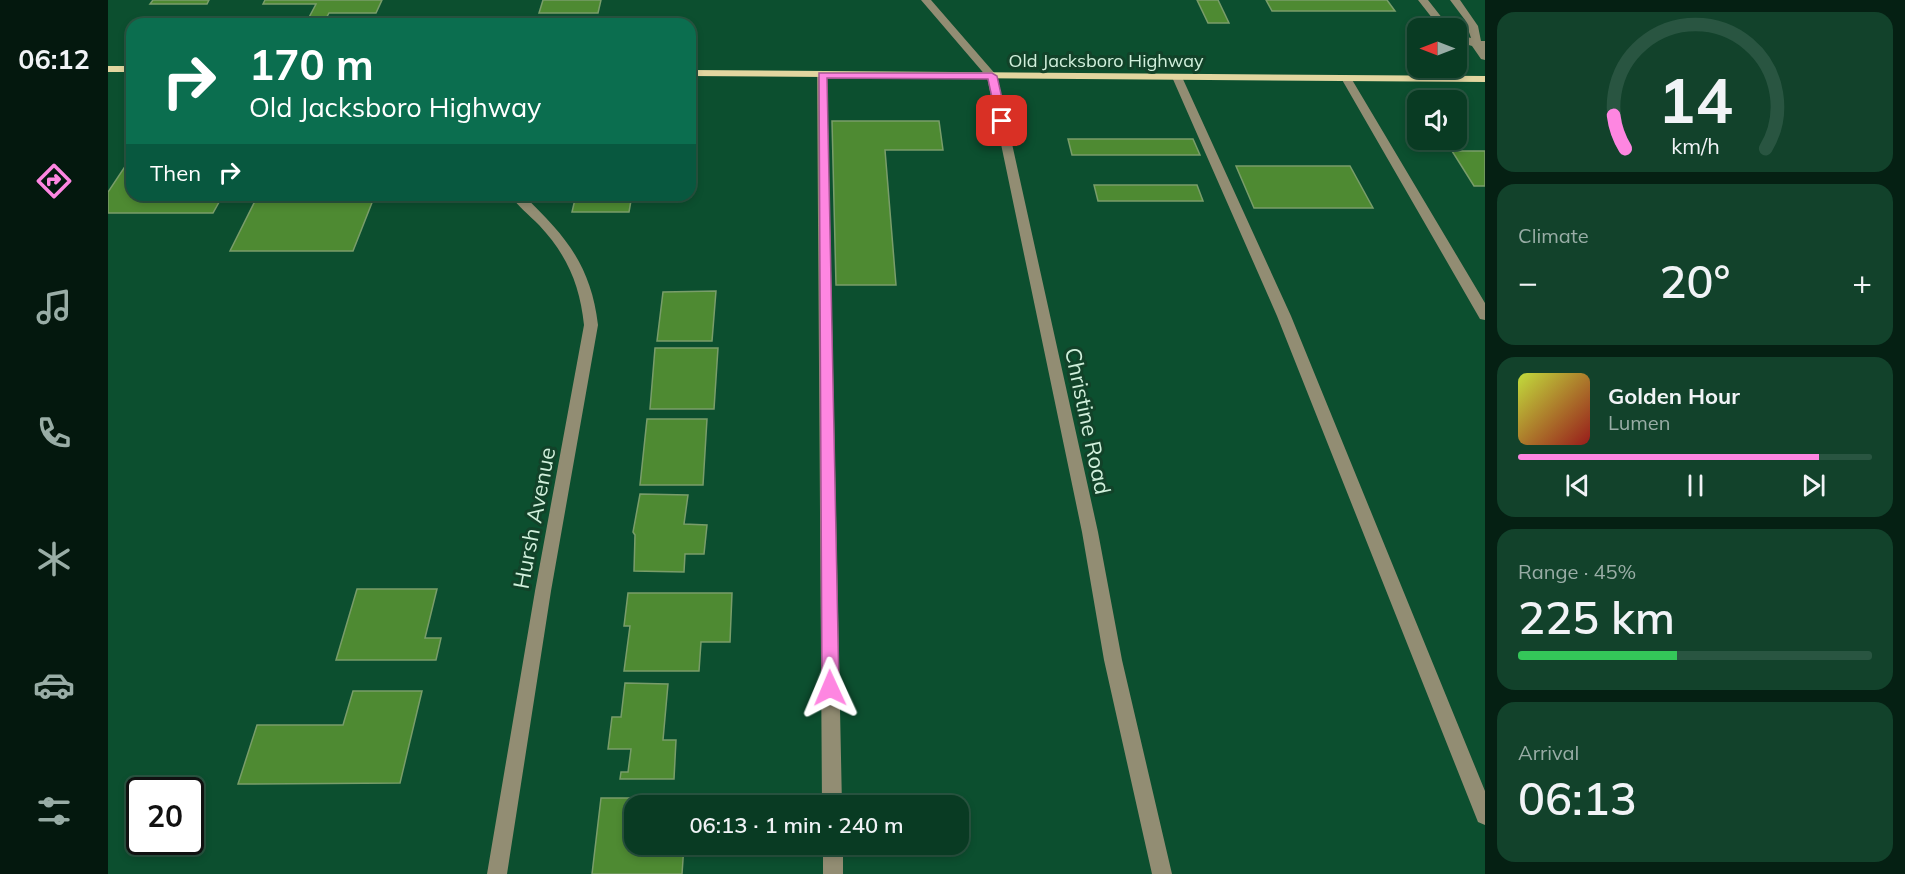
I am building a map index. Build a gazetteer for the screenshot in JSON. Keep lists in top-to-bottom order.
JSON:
{
  "streets": {
    "main road": ["Old Jacksboro Highway"],
    "street": ["Christine Road", "Hursh Avenue"]
  },
  "crossings": [
    ["Old Jacksboro Highway", "Christine Road"]
  ],
  "north": "left",
  "page": {
    "tabs": "06:12",
    "turn": ["170 m", "Old Jacksboro Highway"],
    "then": "Then",
    "tile": [
      "Climate",
      ["Range · 45%", "225 km"],
      ["Arrival", "06:13"]
    ],
    "heat": ["−", "20°", "+"],
    "song": ["Golden Hour", "Lumen"],
    "limit": "20",
    "trip": "06:13 · 1 min · 240 m",
    "gauge": ["14", "km/h"]
  }
}
